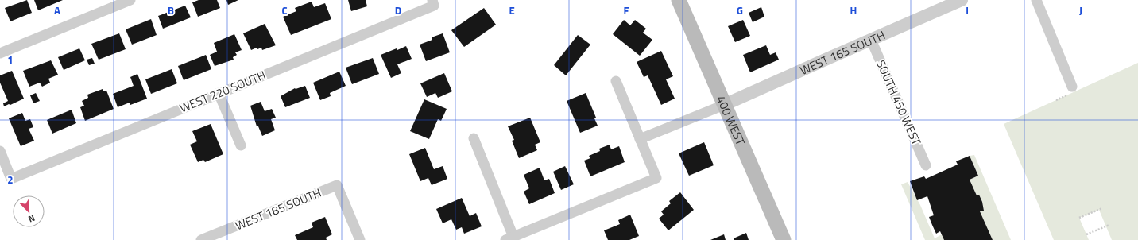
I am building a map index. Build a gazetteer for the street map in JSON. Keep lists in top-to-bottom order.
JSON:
{
  "streets": {
    "main road": ["400 WEST"],
    "street": [
      "WEST 165 SOUTH",
      "WEST 220 SOUTH",
      "SOUTH 450 WEST",
      "WEST 185 SOUTH"
    ]
  },
  "crossings": [
    ["WEST 165 SOUTH", "SOUTH 450 WEST"],
    ["WEST 165 SOUTH", "400 WEST"]
  ],
  "north": "bottom right",
  "grid": {
    "columns": [
      "A",
      "B",
      "C",
      "D",
      "E",
      "F",
      "G",
      "H",
      "I",
      "J"
    ],
    "rows": ["1", "2"]
  }
}
